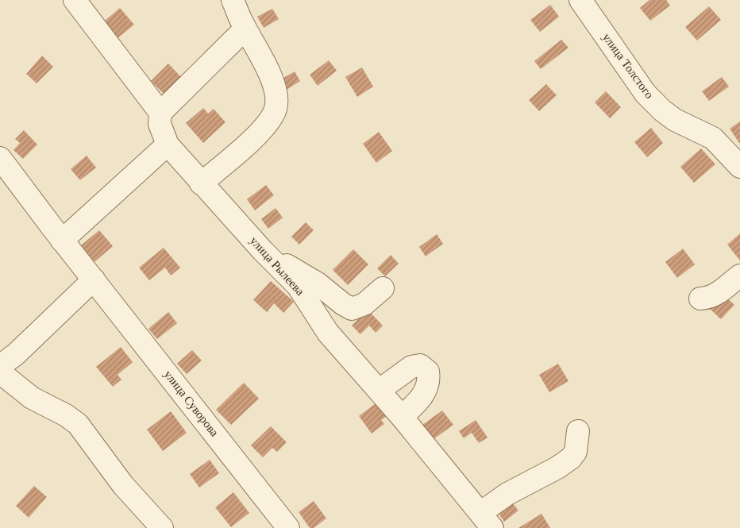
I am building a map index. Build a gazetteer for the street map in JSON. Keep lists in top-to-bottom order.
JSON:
{
  "streets": {
    "street": ["улица Толстого", "улица Рылеева", "улица Суворова"]
  }
}
